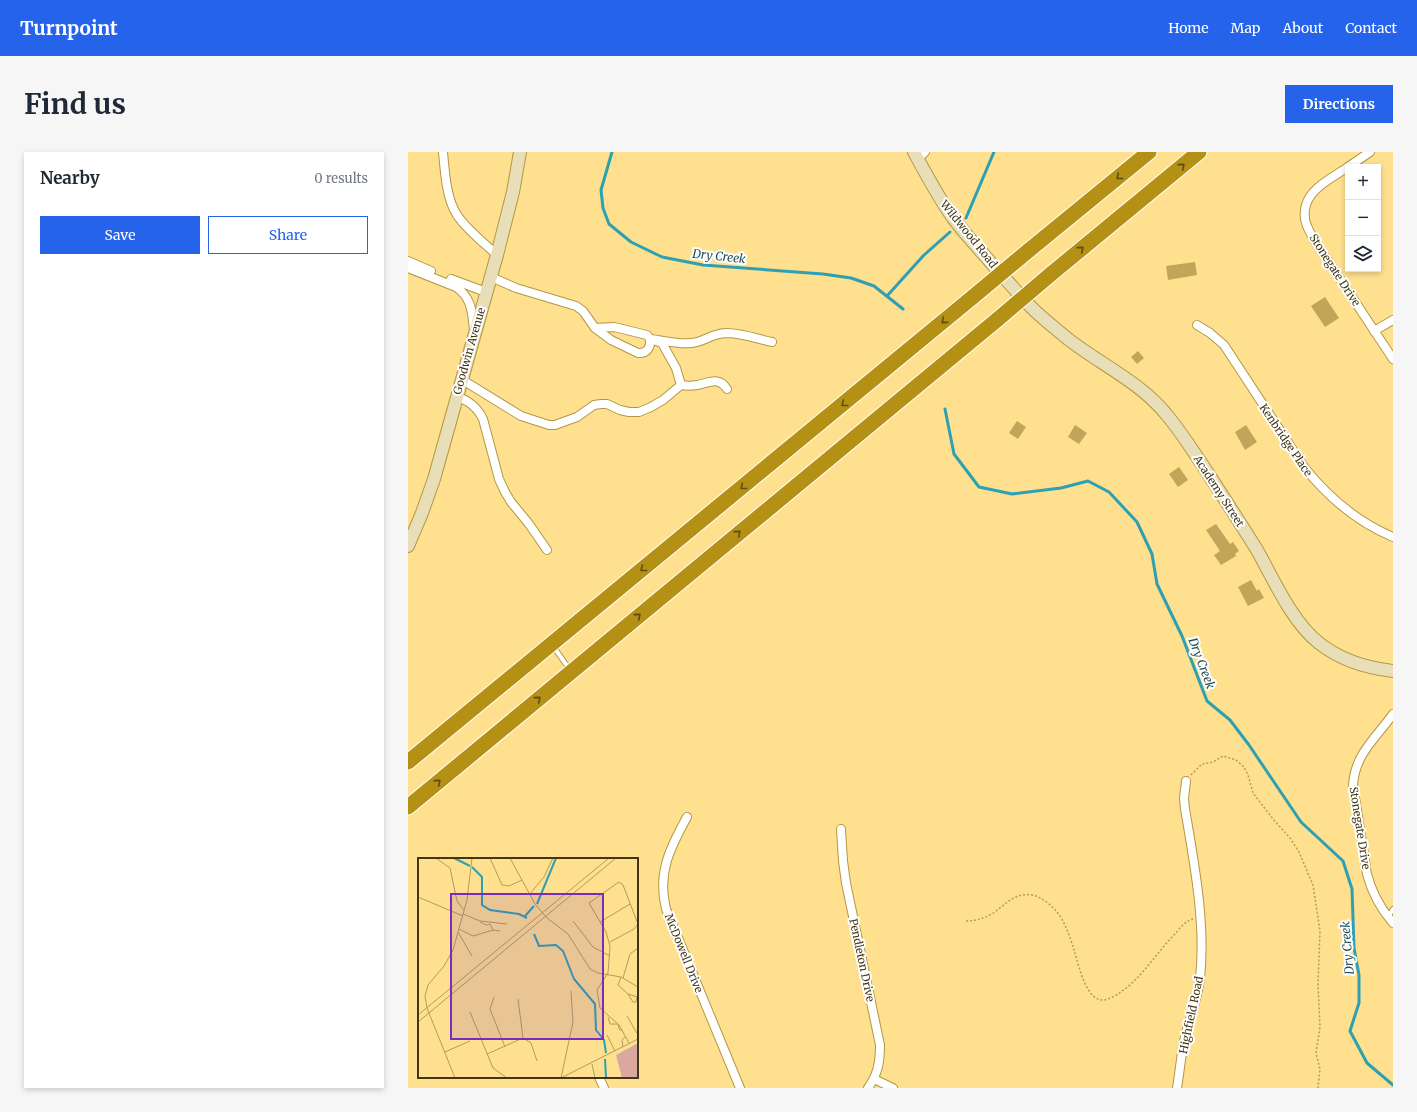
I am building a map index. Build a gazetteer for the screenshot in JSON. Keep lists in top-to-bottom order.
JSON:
{
  "streets": {
    "street": [
      "Wildwood Road",
      "Stonegate Drive",
      "Goodwin Avenue",
      "Kenbridge Place",
      "Academy Street",
      "McDowell Drive",
      "Pendleton Drive",
      "Highfield Road"
    ]
  },
  "crossings": [
    ["Wildwood Road", "Academy Street"]
  ],
  "water": ["Dry Creek"],
  "page": {
    "header": "Turnpoint",
    "nav": [
      "Home",
      "Map",
      "About",
      "Contact"
    ],
    "buttons": [
      "Directions",
      ["Save", "Share"]
    ],
    "title": "Find us",
    "heading": ["Nearby", "0 results"],
    "map_buttons": ["+", "−"]
  }
}
